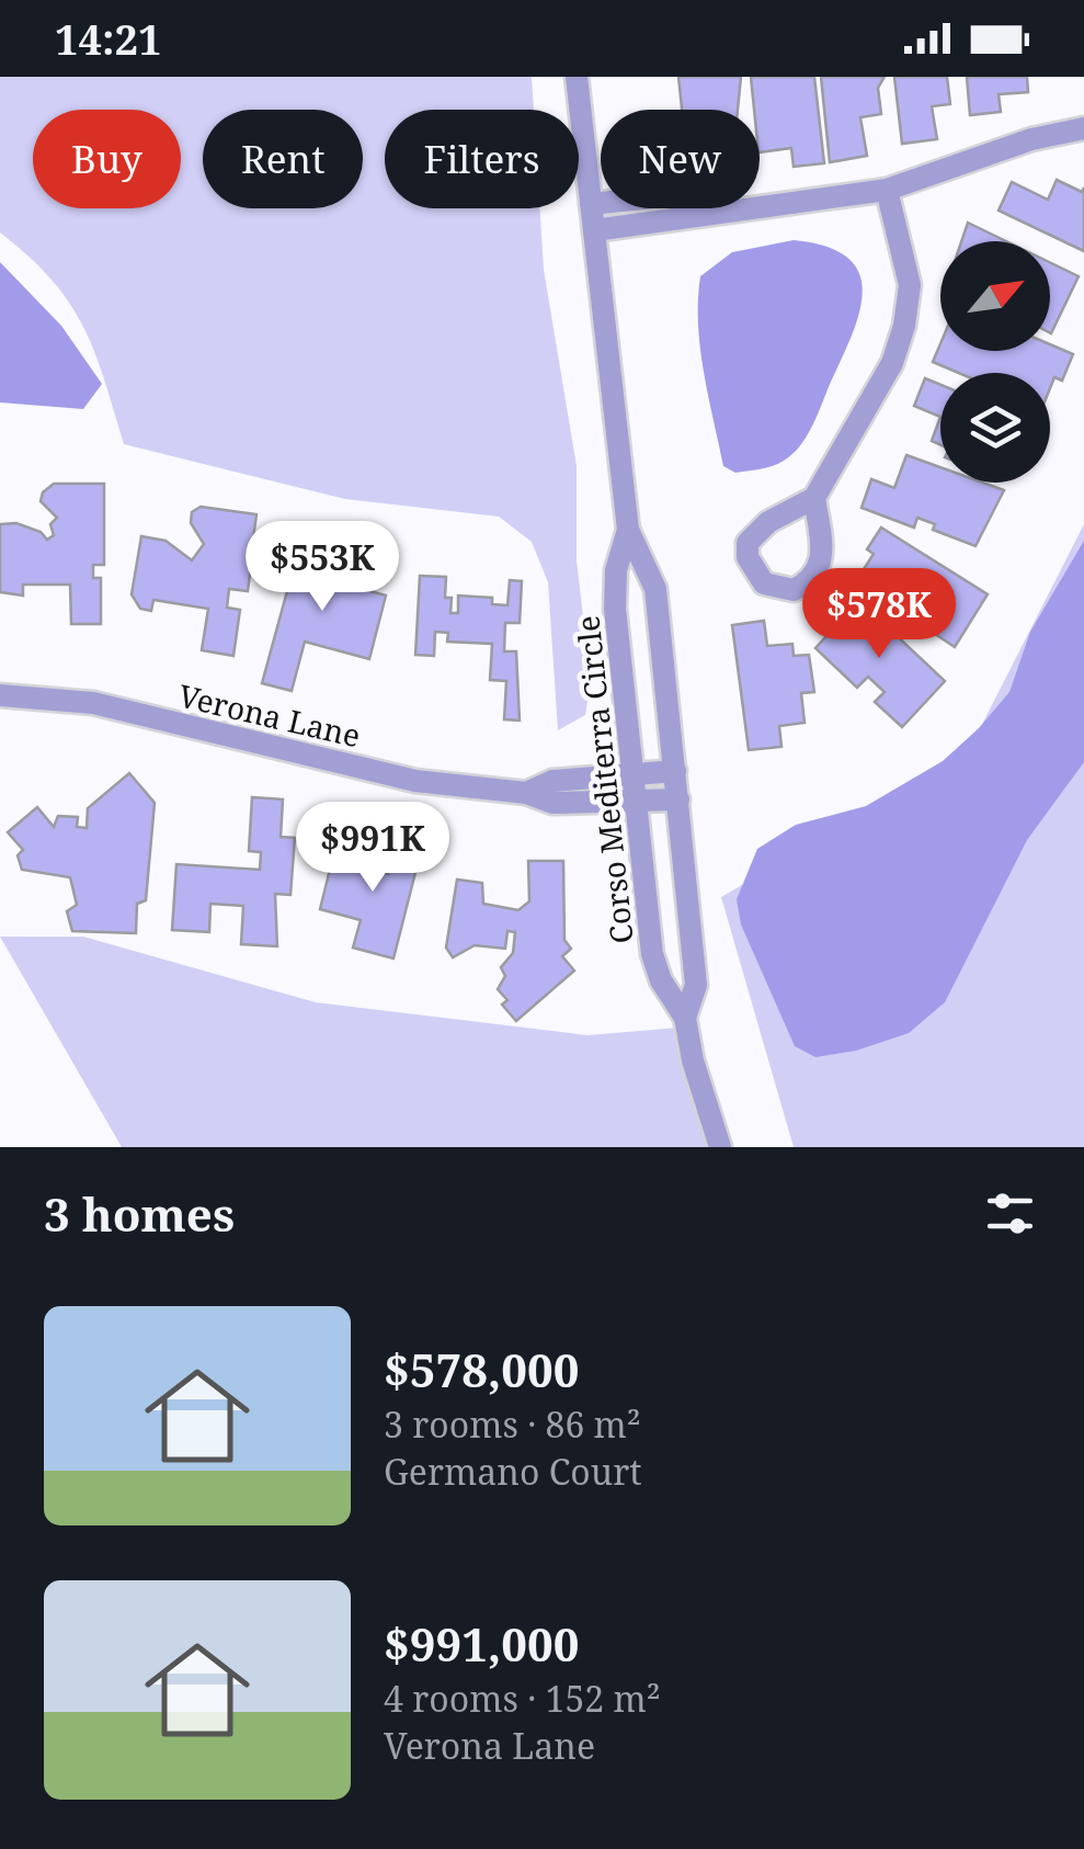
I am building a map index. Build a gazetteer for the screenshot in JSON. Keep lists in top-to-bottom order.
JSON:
{
  "streets": {
    "street": ["Verona Lane", "Corso Mediterra Circle"]
  },
  "crossings": [
    ["Verona Lane", "Corso Mediterra Circle"]
  ],
  "north": "top right",
  "page": {
    "status": "14:21",
    "chip": [
      "Buy",
      "Rent",
      "Filters",
      "New"
    ],
    "price": ["$553K", "$578K", "$991K"],
    "heading": "3 homes",
    "list": [
      {
        "name": "$578,000",
        "note": "3 rooms · 86 m² · Germano Court"
      },
      {
        "name": "$991,000",
        "note": "4 rooms · 152 m² · Verona Lane"
      }
    ]
  }
}
